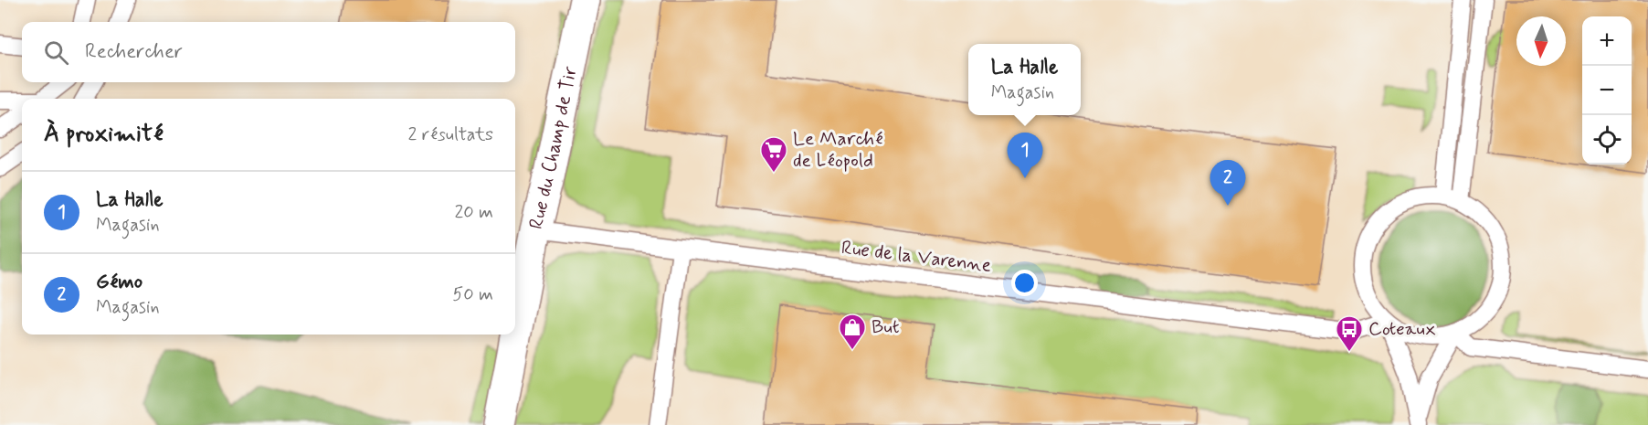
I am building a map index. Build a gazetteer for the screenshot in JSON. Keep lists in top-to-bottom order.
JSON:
{
  "streets": {
    "street": ["Rue du Champ de Tir"],
    "lane": ["Rue de la Varenne"]
  },
  "crossings": [
    ["Rue du Champ de Tir", "Rue de la Varenne"]
  ],
  "places": {
    "supermarket": ["Le Marché de Léopold"],
    "shop": ["But"],
    "bus stop": ["Coteaux"]
  },
  "north": "bottom",
  "page": {
    "map_buttons": ["+", "−"],
    "search": "Rechercher",
    "popup": ["La Halle", "Magasin"],
    "heading": ["À proximité", "2 résultats"],
    "pins": ["1", "2"],
    "list": [
      {
        "mark": "1",
        "name": "La Halle",
        "note": "Magasin",
        "value": "20 m"
      },
      {
        "mark": "2",
        "name": "Gémo",
        "note": "Magasin",
        "value": "50 m"
      }
    ]
  }
}
